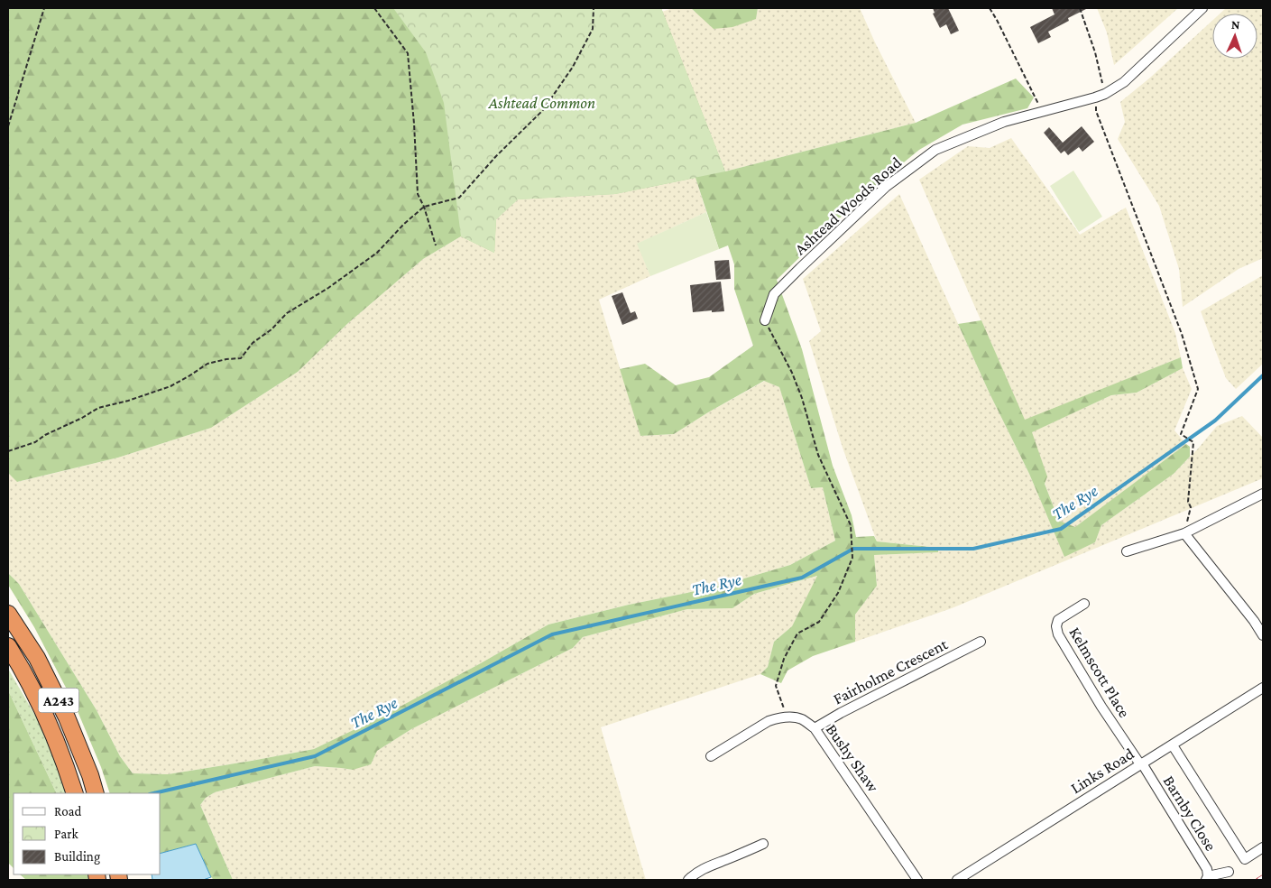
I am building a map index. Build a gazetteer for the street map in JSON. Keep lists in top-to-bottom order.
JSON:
{
  "streets": {
    "highway": ["A243"],
    "street": [
      "Ashtead Woods Road",
      "Fairholme Crescent",
      "Kelmscott Place",
      "Bushy Shaw",
      "Links Road",
      "Barnby Close"
    ]
  },
  "crossings": [
    ["Fairholme Crescent", "Bushy Shaw"],
    ["Kelmscott Place", "Links Road"],
    ["Kelmscott Place", "Barnby Close"],
    ["Links Road", "Barnby Close"]
  ],
  "water": ["The Rye"],
  "parks": ["Ashtead Common"],
  "legend": ["Road", "Park", "Building"],
  "north": "top"
}
